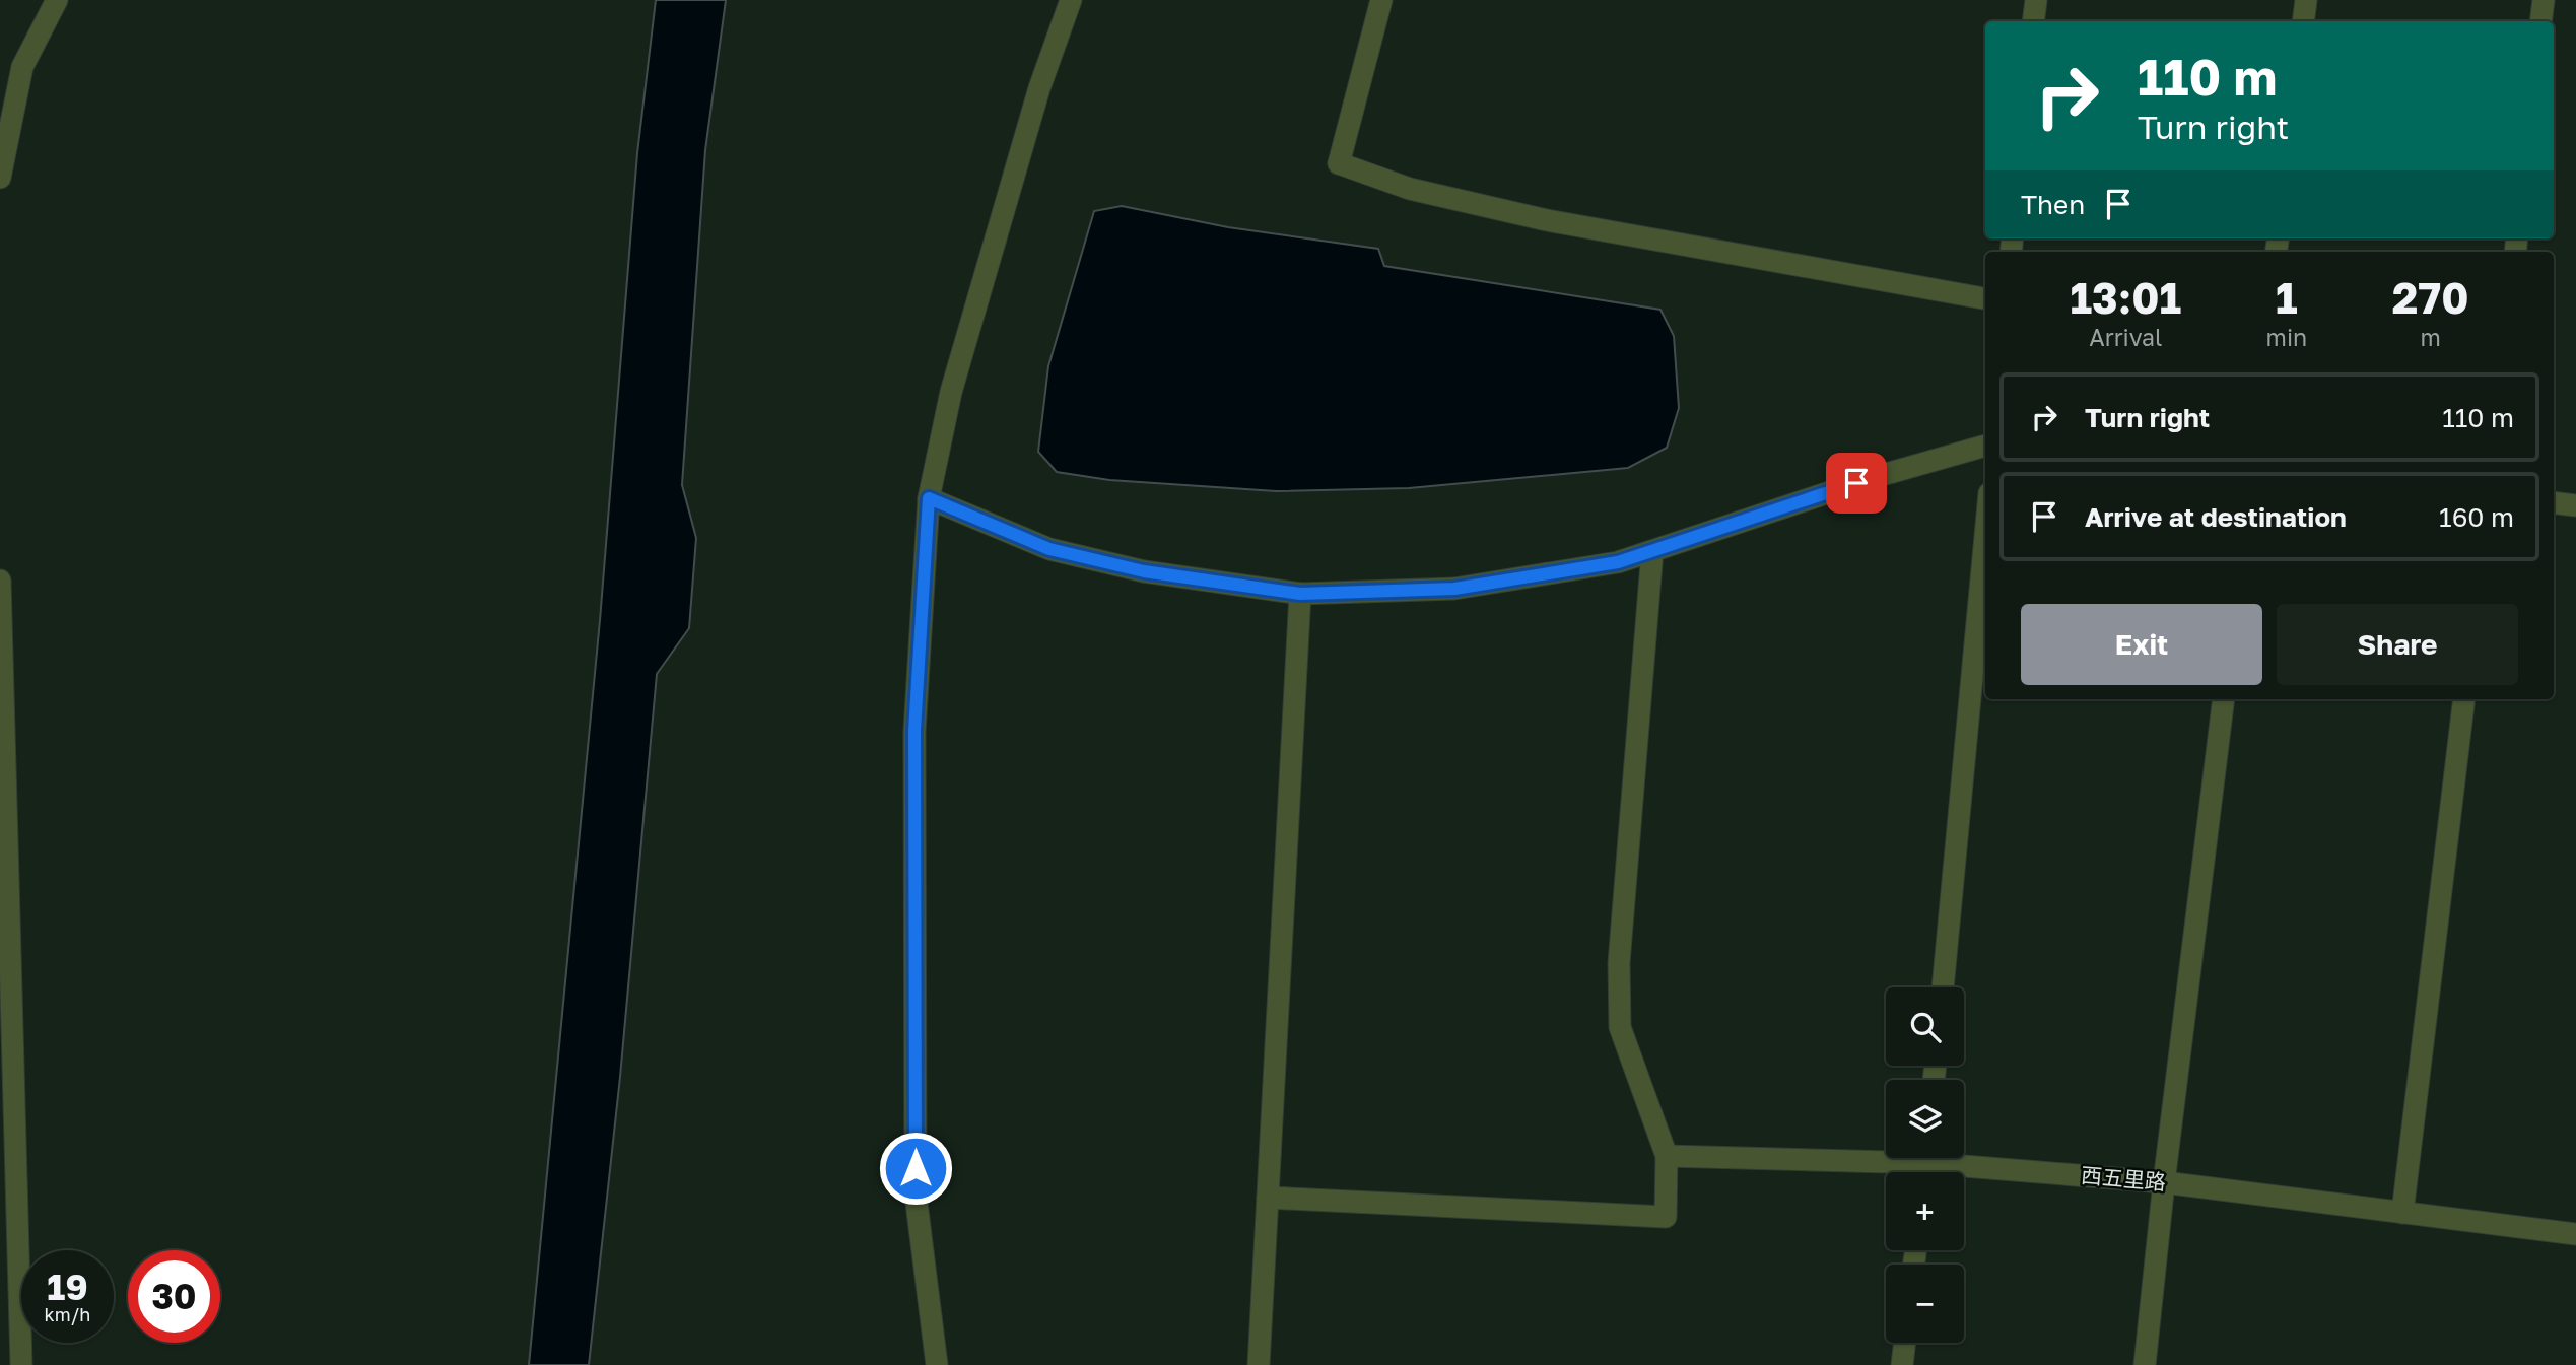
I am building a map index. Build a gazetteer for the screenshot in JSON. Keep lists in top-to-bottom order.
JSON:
{
  "streets": {
    "street": ["西五里路"]
  },
  "page": {
    "turn": ["110 m", "Turn right"],
    "then": "Then",
    "eta": [
      "13:01",
      "Arrival",
      "1",
      "min",
      "270",
      "m"
    ],
    "list": [
      {
        "name": "Turn right",
        "value": "110 m"
      },
      {
        "name": "Arrive at destination",
        "value": "160 m"
      }
    ],
    "buttons": ["Exit", "Share"],
    "map_buttons": ["+", "−"],
    "speed": "19 km/h",
    "limit": "30"
  }
}
